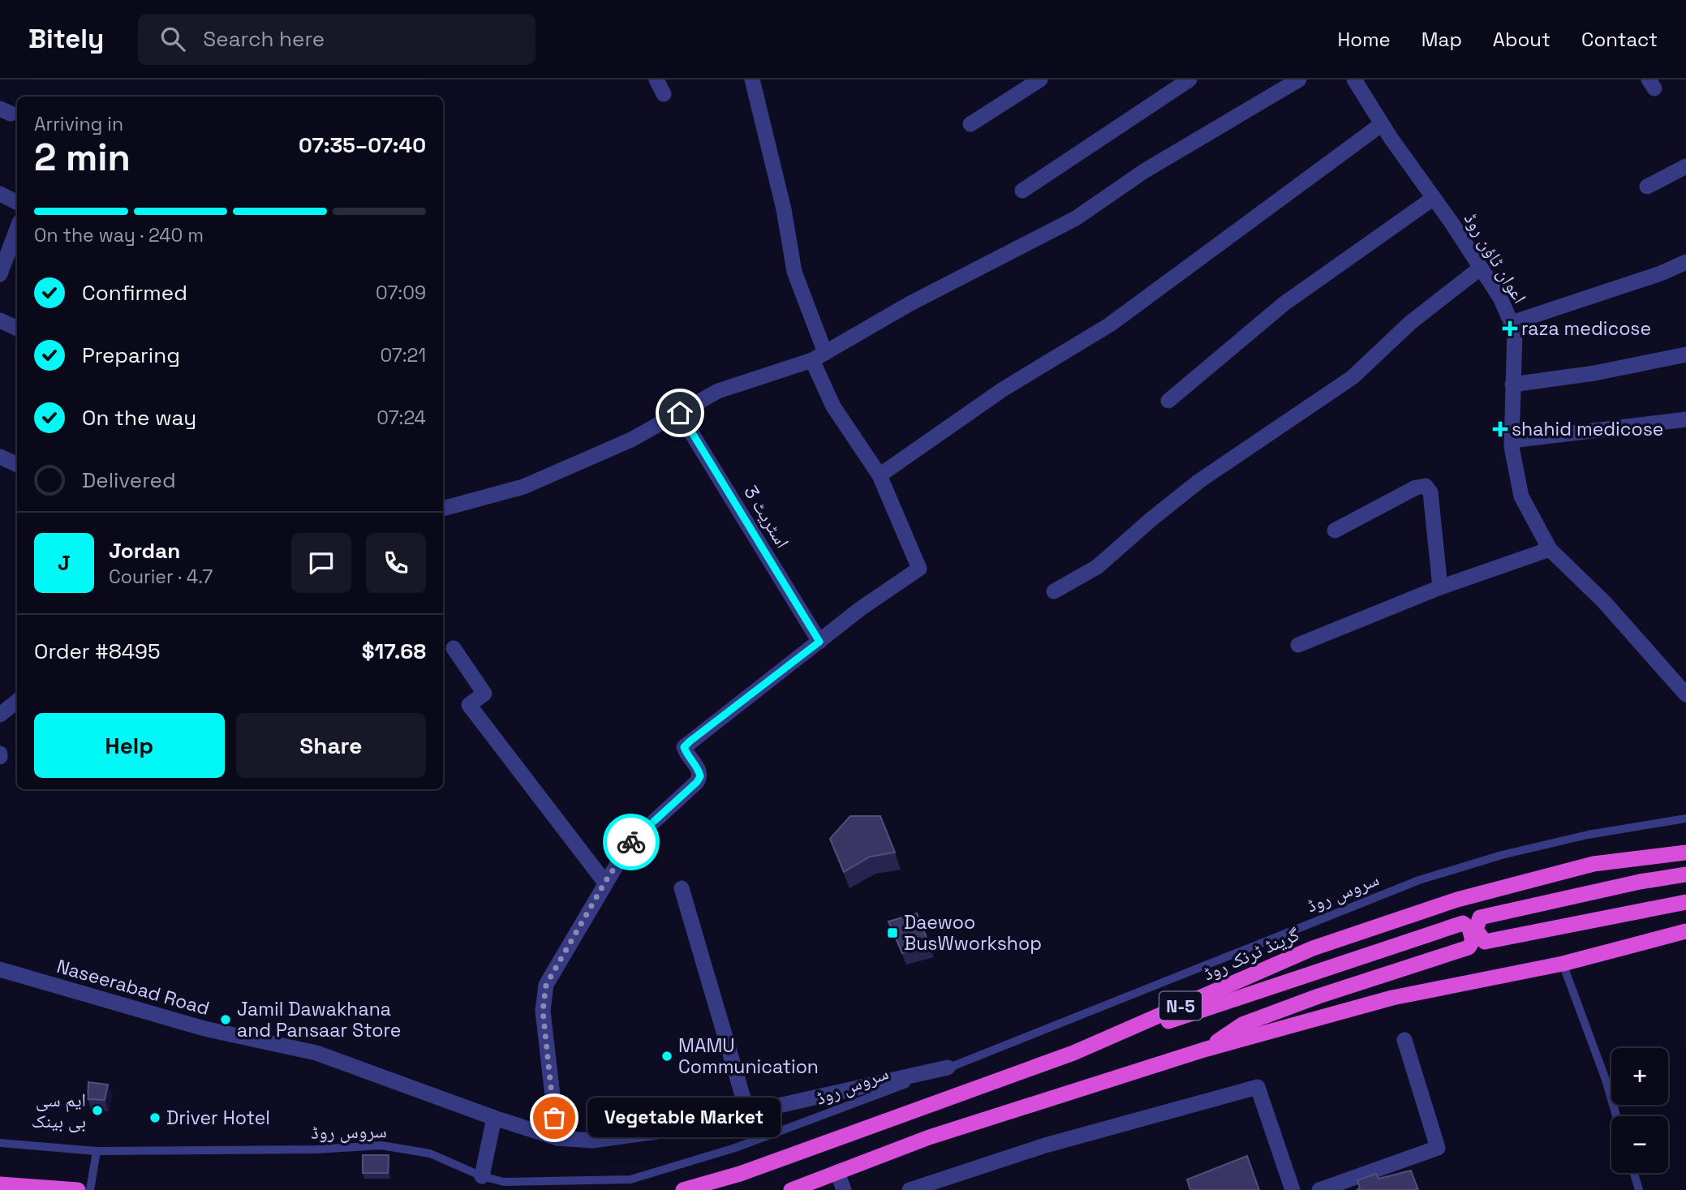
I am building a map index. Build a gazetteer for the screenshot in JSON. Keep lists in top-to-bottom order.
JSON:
{
  "streets": {
    "highway": ["گرینڈ ٹرنک روڈ", "N-5"],
    "street": ["اعوان ٹاؤن روڈ", "اسٹریٹ 3", "Naseerabad Road"],
    "lane": ["سروس روڈ"]
  },
  "crossings": [
    ["سروس روڈ", "Naseerabad Road"]
  ],
  "places": {
    "health": ["raza medicose", "shahid medicose"],
    "transit": ["Daewoo BusWworkshop"],
    "other": [
      "Jamil Dawakhana and Pansaar Store",
      "MAMU Communication",
      "ایم سی بی بینک",
      "Driver Hotel",
      "Vegetable Market"
    ]
  },
  "page": {
    "header": "Bitely",
    "search": "Search here",
    "nav": [
      "Home",
      "Map",
      "About",
      "Contact"
    ],
    "heading": ["2 min", "Arriving in", "07:35–07:40"],
    "panel": [
      "Jordan",
      "Courier · 4.7",
      "Order #8495",
      "$17.68"
    ],
    "bar": "On the way · 240 m",
    "list": [
      ["Confirmed", "07:09"],
      ["Preparing", "07:21"],
      ["On the way", "07:24"],
      "Delivered"
    ],
    "round": "J",
    "buttons": ["Help", "Share"],
    "map_buttons": ["+", "−"],
    "bubble": "Vegetable Market"
  }
}
